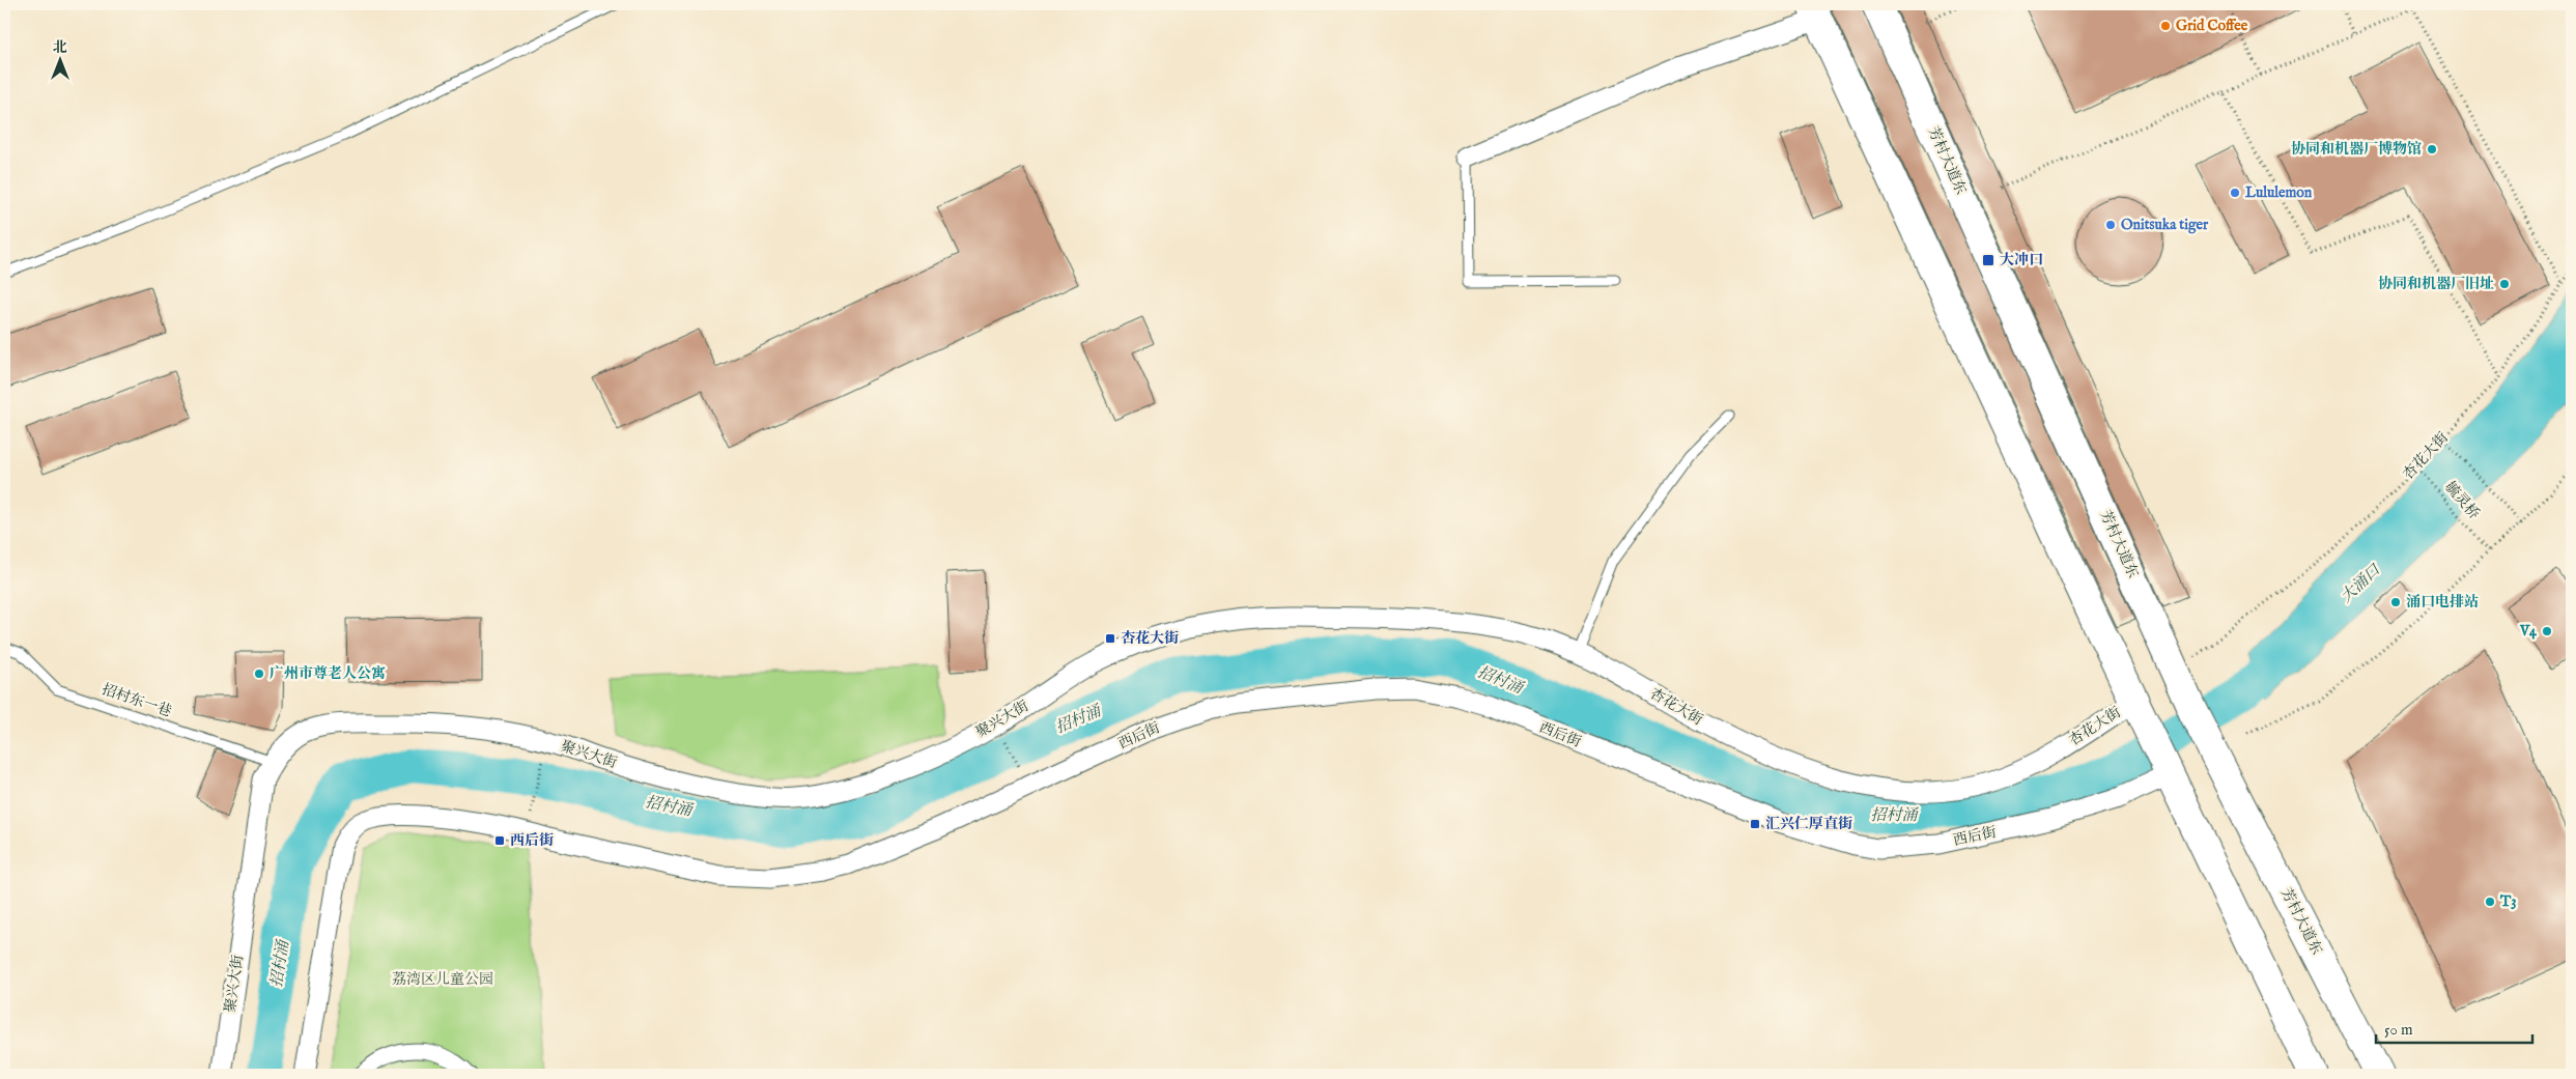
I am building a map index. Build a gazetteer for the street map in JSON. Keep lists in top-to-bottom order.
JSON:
{
  "streets": {
    "highway": ["芳村大道东"],
    "street": ["杏花大街", "聚兴大街", "西后街"],
    "lane": ["招村东一巷"],
    "path": ["毓灵桥"]
  },
  "crossings": [
    ["芳村大道东", "杏花大街"],
    ["杏花大街", "毓灵桥"],
    ["杏花大街", "聚兴大街"],
    ["招村东一巷", "聚兴大街"]
  ],
  "water": ["大涌口", "招村涌"],
  "parks": ["荔湾区儿童公园"],
  "places": {
    "other": [
      "Grid Coffee",
      "协同和机器厂博物馆",
      "Lululemon",
      "Onitsuka tiger",
      "协同和机器厂旧址",
      "涌口电排站",
      "V4",
      "广州市尊老人公寓",
      "T3"
    ],
    "transit": [
      "大冲口",
      "杏花大街",
      "汇兴仁厚直街",
      "西后街"
    ]
  },
  "scale_bar": "50 m",
  "north": "top"
}
